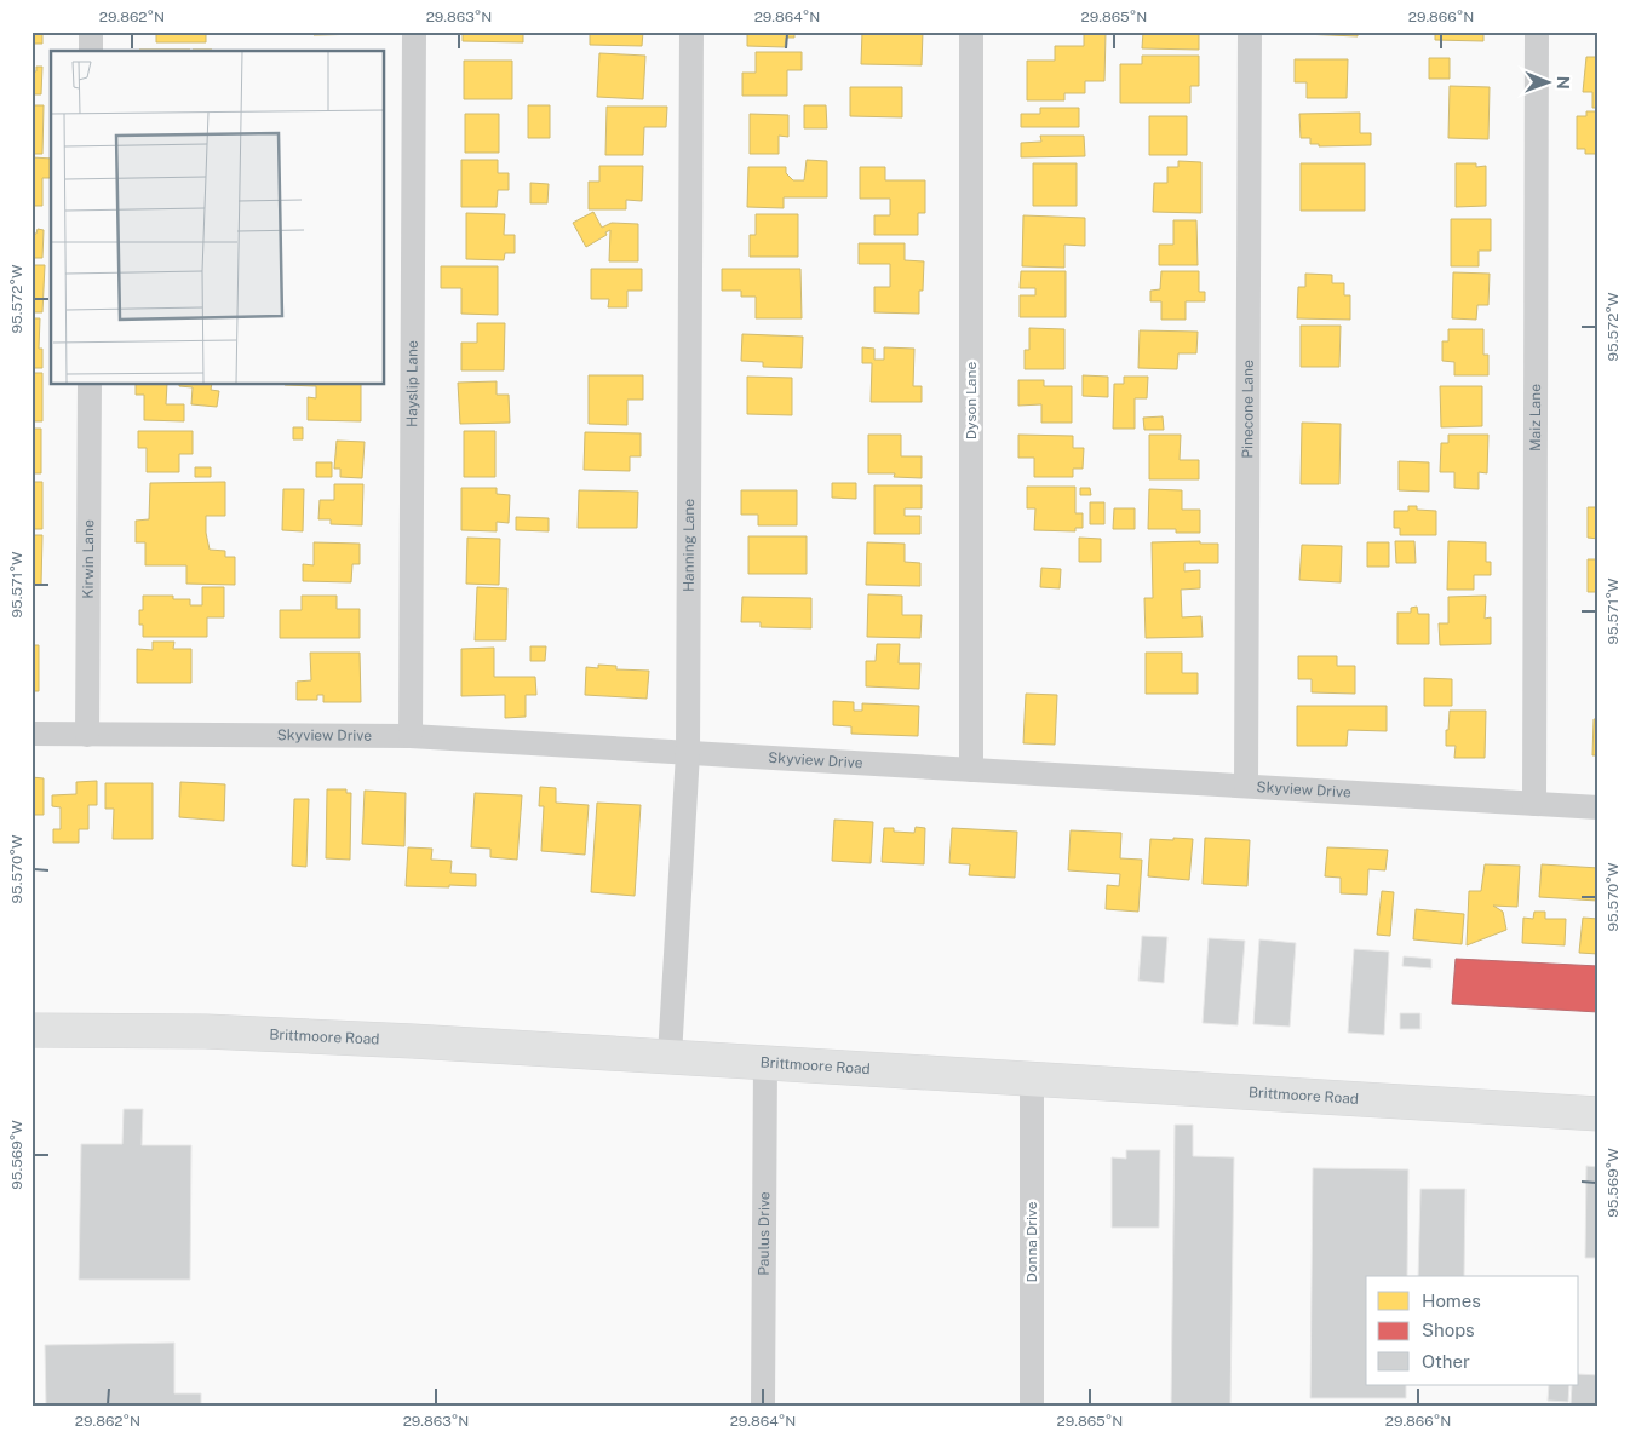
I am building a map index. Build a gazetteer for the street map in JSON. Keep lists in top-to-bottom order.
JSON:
{
  "streets": {
    "main road": ["Brittmoore Road"],
    "street": [
      "Hayslip Lane",
      "Dyson Lane",
      "Pinecone Lane",
      "Maiz Lane",
      "Hanning Lane",
      "Kirwin Lane",
      "Skyview Drive",
      "Paulus Drive",
      "Donna Drive"
    ]
  },
  "crossings": [
    ["Hayslip Lane", "Skyview Drive"],
    ["Dyson Lane", "Skyview Drive"],
    ["Pinecone Lane", "Skyview Drive"],
    ["Maiz Lane", "Skyview Drive"],
    ["Hanning Lane", "Skyview Drive"],
    ["Hanning Lane", "Brittmoore Road"],
    ["Kirwin Lane", "Skyview Drive"],
    ["Brittmoore Road", "Paulus Drive"],
    ["Brittmoore Road", "Donna Drive"]
  ],
  "legend": ["Homes", "Shops", "Other"],
  "north": "right",
  "coordinates": [
    "29.862°N",
    "29.863°N",
    "29.864°N",
    "29.865°N",
    "29.866°N",
    "95.572°W",
    "95.571°W",
    "95.570°W",
    "95.569°W"
  ]
}
